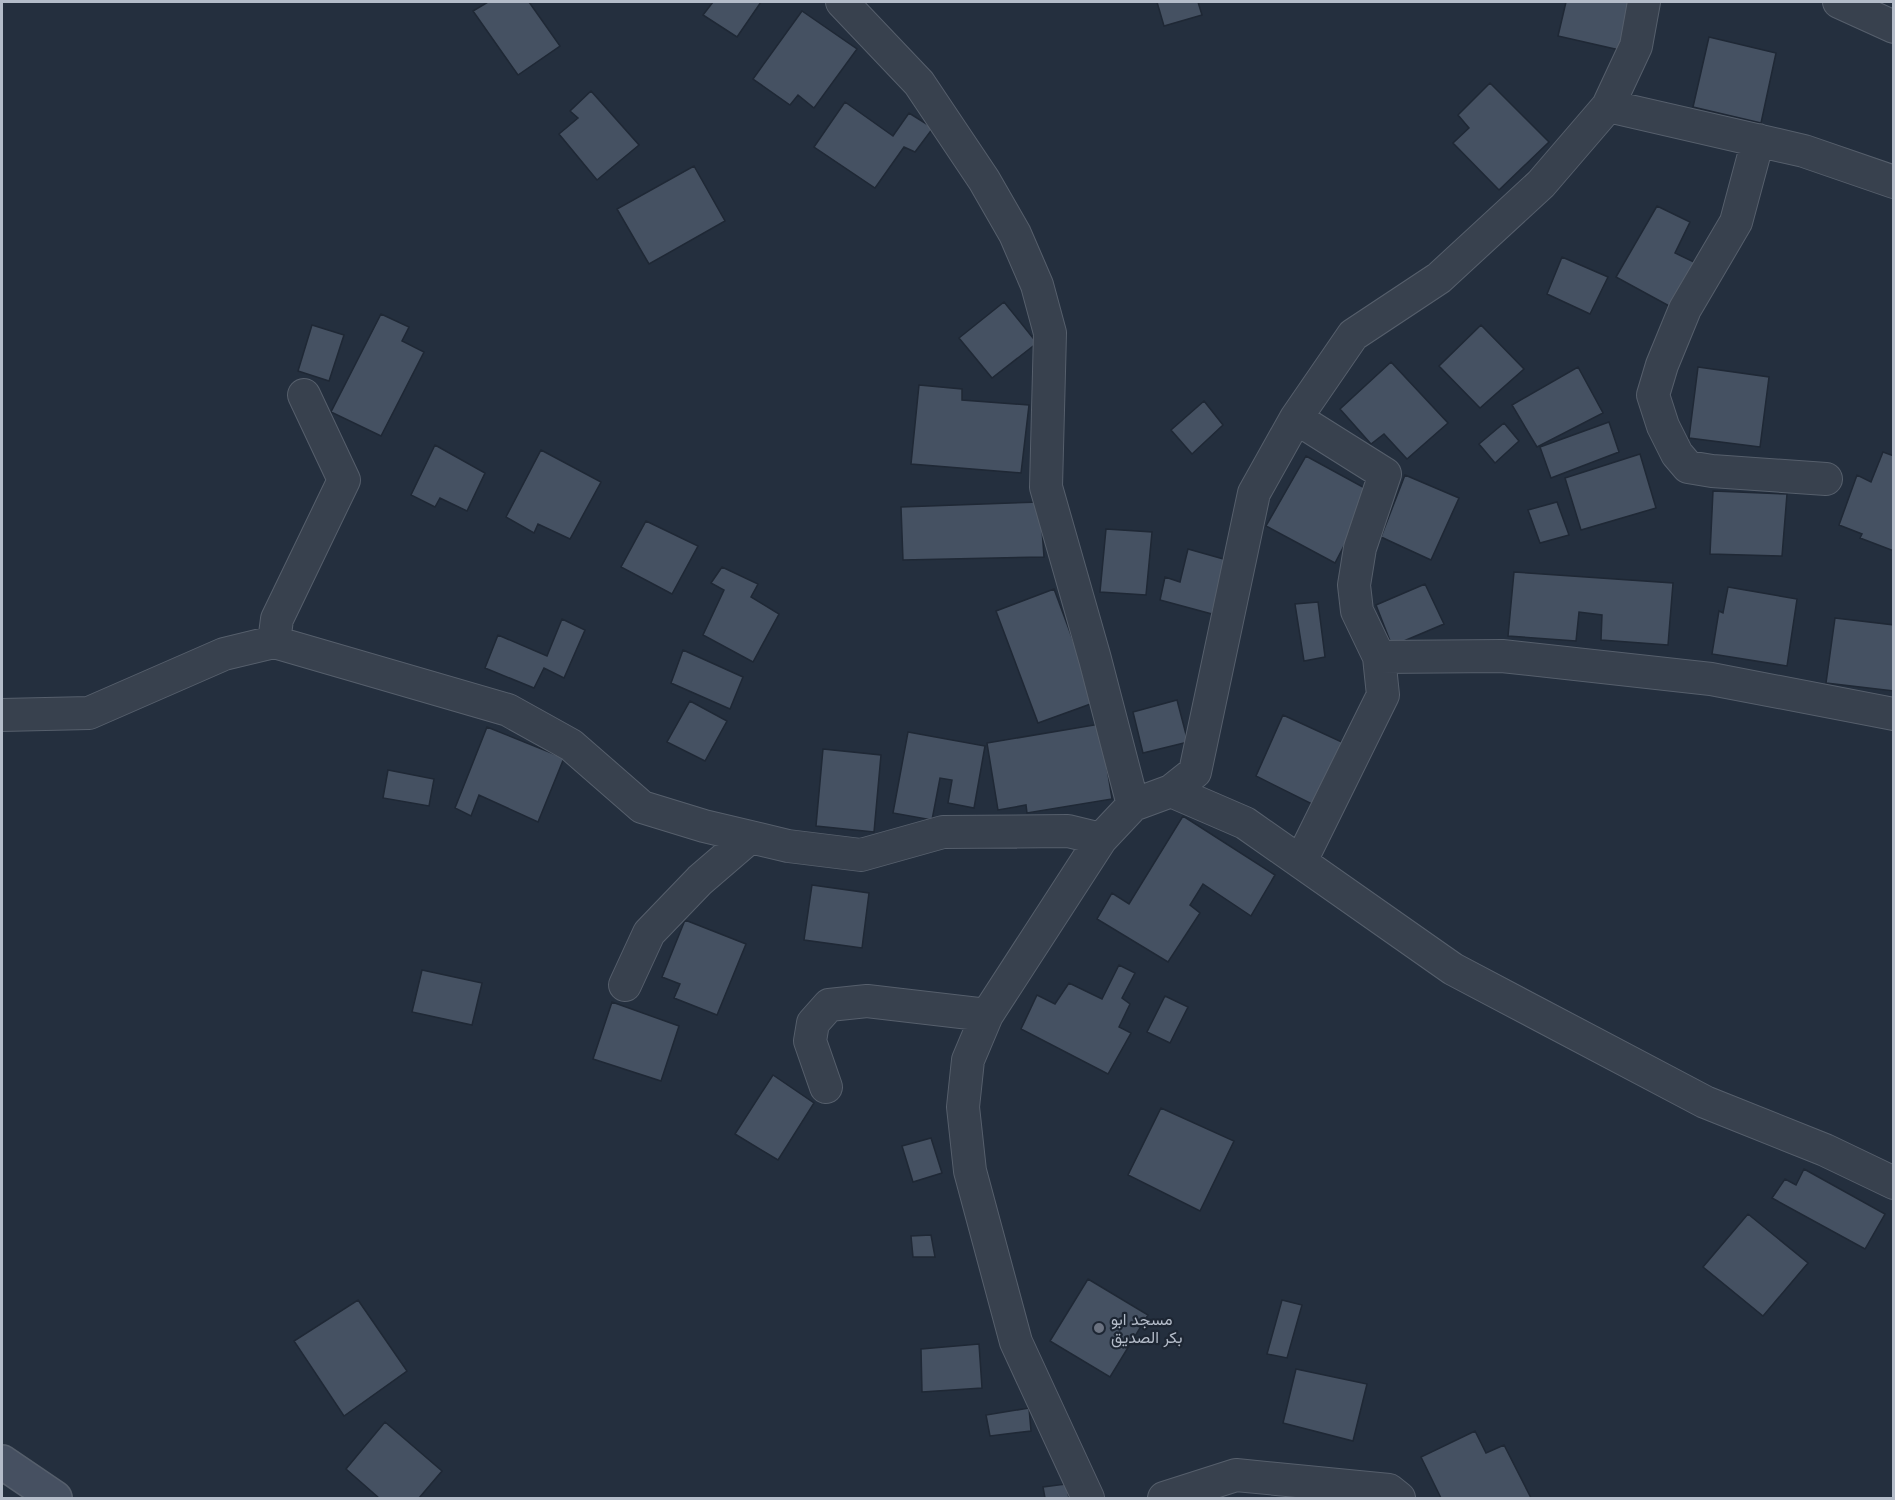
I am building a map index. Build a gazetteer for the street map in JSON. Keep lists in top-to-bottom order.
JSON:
{
  "places": ["مسجد ابو بكر الصديق"]
}
